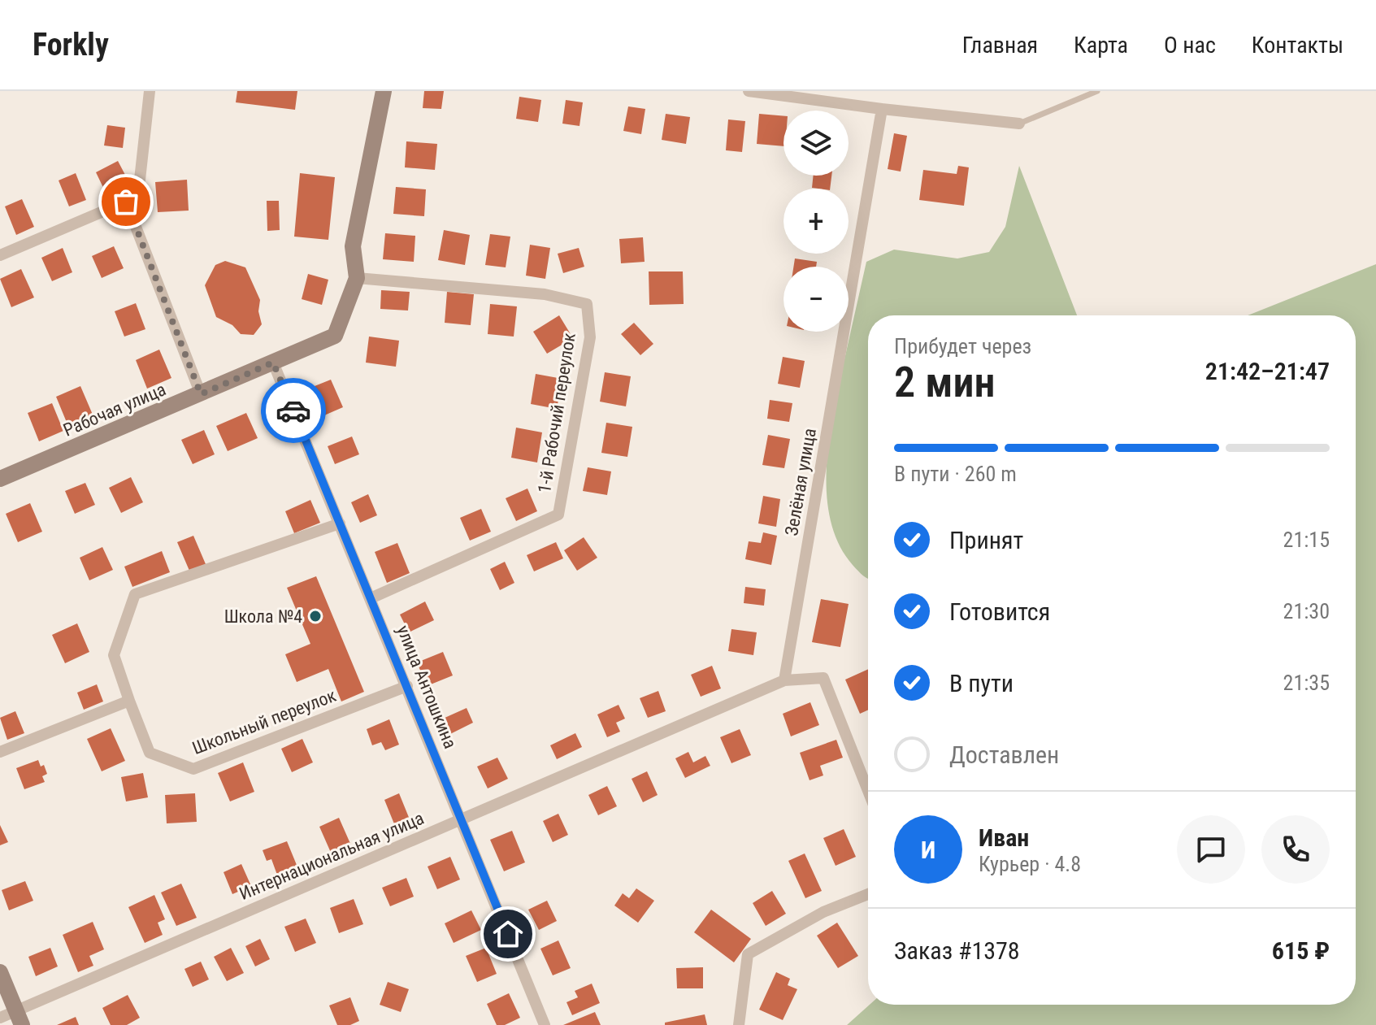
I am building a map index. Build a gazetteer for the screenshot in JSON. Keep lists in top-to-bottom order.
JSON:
{
  "streets": {
    "street": [
      "Рабочая улица",
      "1-й Рабочий переулок",
      "Зелёная улица",
      "улица Антошкина",
      "Школьный переулок",
      "Интернациональная улица"
    ]
  },
  "crossings": [
    ["Рабочая улица", "1-й Рабочий переулок"],
    ["Рабочая улица", "улица Антошкина"],
    ["1-й Рабочий переулок", "улица Антошкина"],
    ["Зелёная улица", "Интернациональная улица"],
    ["улица Антошкина", "Школьный переулок"],
    ["улица Антошкина", "Интернациональная улица"]
  ],
  "places": ["Школа №4"],
  "page": {
    "header": "Forkly",
    "nav": [
      "Главная",
      "Карта",
      "О нас",
      "Контакты"
    ],
    "map_buttons": ["+", "−"],
    "heading": ["2 мин", "Прибудет через", "21:42–21:47"],
    "panel": [
      "Иван",
      "Курьер · 4.8",
      "Заказ #1378",
      "615 ₽"
    ],
    "bar": "В пути · 260 m",
    "list": [
      ["Принят", "21:15"],
      ["Готовится", "21:30"],
      ["В пути", "21:35"],
      "Доставлен"
    ],
    "round": "И"
  }
}
